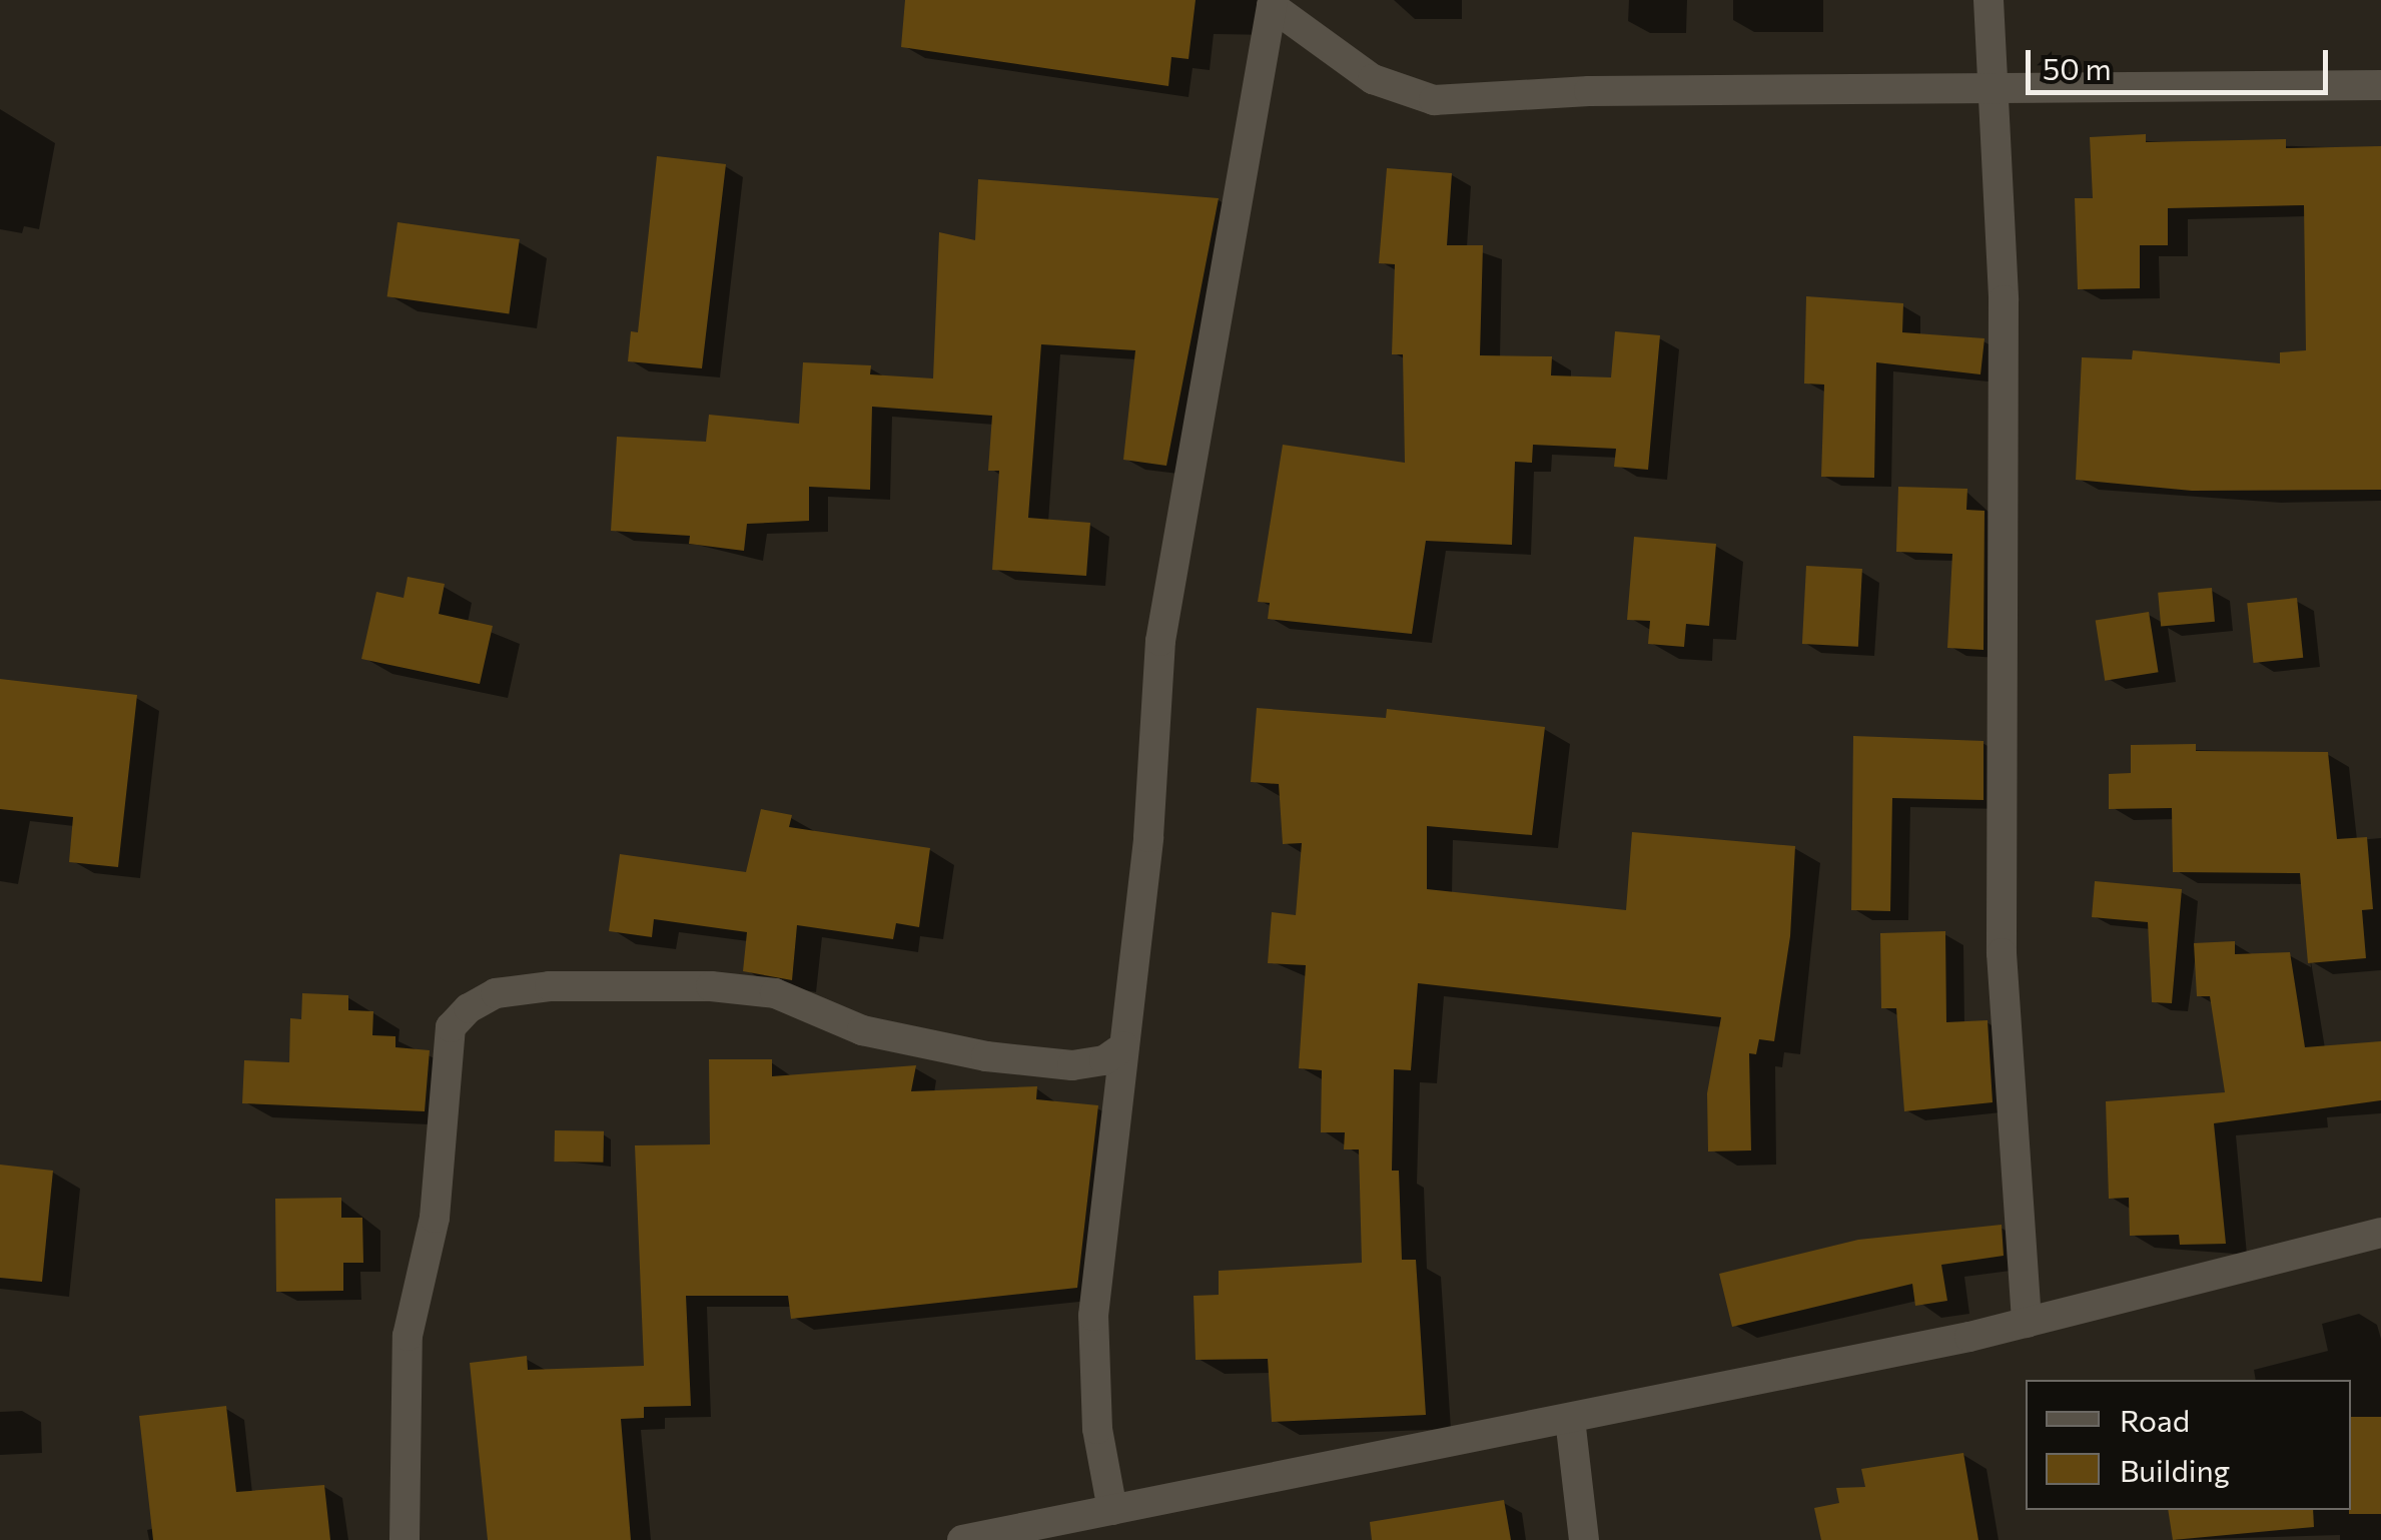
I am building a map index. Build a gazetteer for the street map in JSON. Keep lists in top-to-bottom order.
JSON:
{
  "legend": ["Road", "Building"],
  "scale_bar": "50 m"
}
